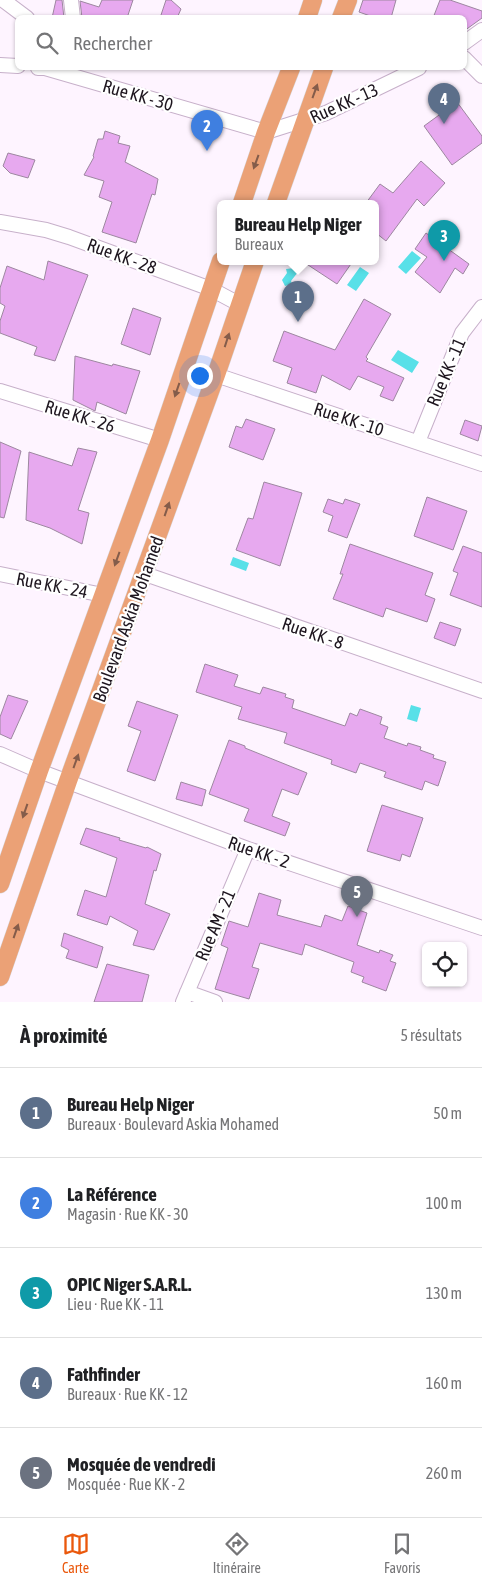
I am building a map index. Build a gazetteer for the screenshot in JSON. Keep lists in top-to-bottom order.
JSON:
{
  "streets": {
    "main road": ["Boulevard Askia Mohamed"],
    "street": [
      "Rue KK - 30",
      "Rue KK - 13",
      "Rue KK - 28",
      "Rue KK - 11",
      "Rue KK - 26",
      "Rue KK - 10",
      "Rue KK - 24",
      "Rue KK - 8",
      "Rue KK - 2",
      "Rue AM - 21"
    ]
  },
  "crossings": [
    ["Rue KK - 30", "Rue KK - 13"],
    ["Rue KK - 28", "Boulevard Askia Mohamed"],
    ["Rue KK - 11", "Rue KK - 10"],
    ["Rue KK - 26", "Boulevard Askia Mohamed"],
    ["Rue KK - 10", "Boulevard Askia Mohamed"],
    ["Rue KK - 24", "Boulevard Askia Mohamed"],
    ["Boulevard Askia Mohamed", "Rue KK - 8"],
    ["Boulevard Askia Mohamed", "Rue KK - 2"],
    ["Rue KK - 2", "Rue AM - 21"]
  ],
  "page": {
    "search": "Rechercher",
    "pins": [
      "4",
      "2",
      "3",
      "1",
      "5"
    ],
    "popup": ["Bureau Help Niger", "Bureaux"],
    "heading": ["À proximité", "5 résultats"],
    "list": [
      {
        "mark": "1",
        "name": "Bureau Help Niger",
        "note": "Bureaux · Boulevard Askia Mohamed",
        "value": "50 m"
      },
      {
        "mark": "2",
        "name": "La Référence",
        "note": "Magasin · Rue KK - 30",
        "value": "100 m"
      },
      {
        "mark": "3",
        "name": "OPIC Niger S.A.R.L.",
        "note": "Lieu · Rue KK - 11",
        "value": "130 m"
      },
      {
        "mark": "4",
        "name": "Fathfinder",
        "note": "Bureaux · Rue KK - 12",
        "value": "160 m"
      },
      {
        "mark": "5",
        "name": "Mosquée de vendredi",
        "note": "Mosquée · Rue KK - 2",
        "value": "260 m"
      }
    ],
    "nav": ["Carte", "Itinéraire", "Favoris"]
  }
}
